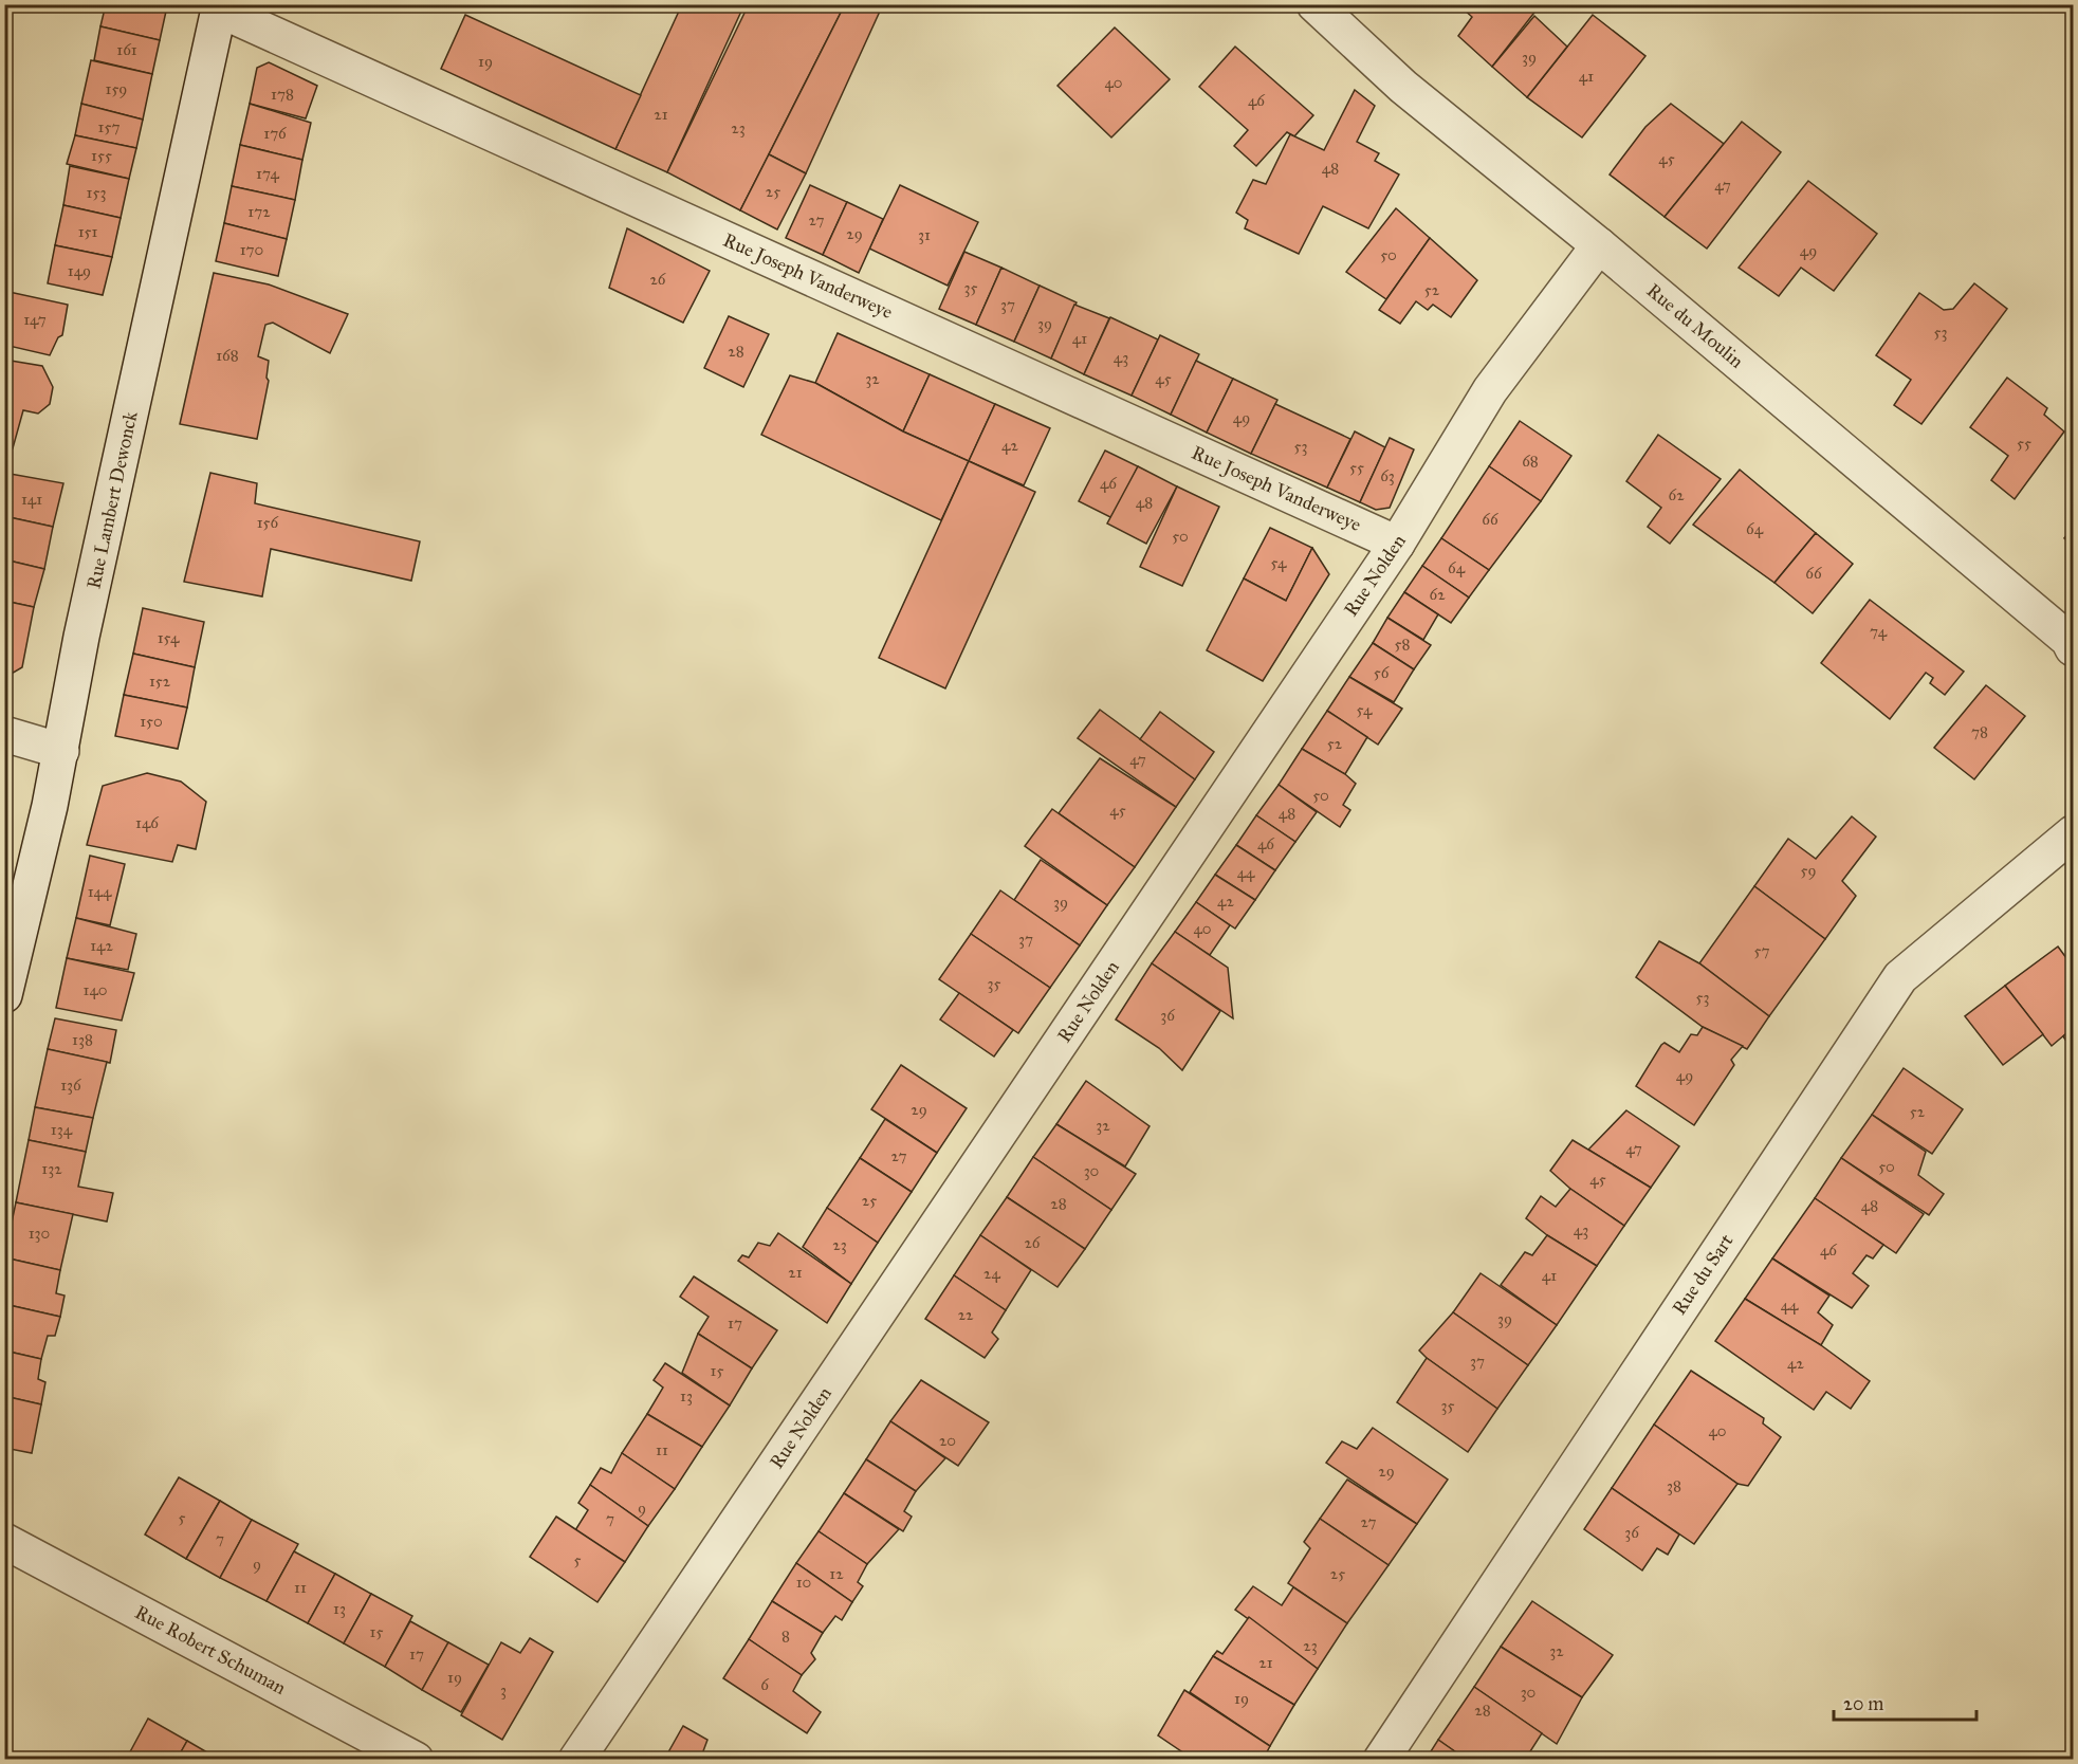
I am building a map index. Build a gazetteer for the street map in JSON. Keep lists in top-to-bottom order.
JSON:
{
  "streets": {
    "street": [
      "Rue Joseph Vanderweye",
      "Rue du Moulin",
      "Rue Lambert Dewonck",
      "Rue Nolden",
      "Rue du Sart",
      "Rue Robert Schuman"
    ]
  },
  "crossings": [
    ["Rue Joseph Vanderweye", "Rue Lambert Dewonck"],
    ["Rue Joseph Vanderweye", "Rue Nolden"],
    ["Rue du Moulin", "Rue Nolden"]
  ],
  "house_numbers": [
    "161",
    "39",
    "19",
    "41",
    "40",
    "159",
    "178",
    "46",
    "21",
    "157",
    "23",
    "176",
    "155",
    "45",
    "48",
    "174",
    "47",
    "25",
    "153",
    "172",
    "27",
    "151",
    "29",
    "31",
    "170",
    "49",
    "50",
    "149",
    "26",
    "35",
    "52",
    "37",
    "147",
    "39",
    "53",
    "41",
    "28",
    "168",
    "43",
    "32",
    "45",
    "49",
    "55",
    "42",
    "53",
    "68",
    "55",
    "63",
    "46",
    "62",
    "141",
    "48",
    "66",
    "156",
    "64",
    "50",
    "54",
    "64",
    "66",
    "62",
    "74",
    "154",
    "58",
    "56",
    "152",
    "54",
    "150",
    "78",
    "52",
    "47",
    "50",
    "45",
    "48",
    "146",
    "46",
    "59",
    "44",
    "144",
    "42",
    "39",
    "40",
    "37",
    "142",
    "57",
    "35",
    "140",
    "53",
    "36",
    "138",
    "49",
    "136",
    "29",
    "52",
    "32",
    "134",
    "47",
    "27",
    "50",
    "132",
    "30",
    "45",
    "25",
    "28",
    "48",
    "43",
    "130",
    "26",
    "23",
    "46",
    "21",
    "24",
    "41",
    "44",
    "22",
    "39",
    "17",
    "37",
    "42",
    "15",
    "13",
    "35",
    "40",
    "20",
    "11",
    "29",
    "38",
    "9",
    "5",
    "7",
    "27",
    "36",
    "7",
    "5",
    "9",
    "12",
    "25",
    "10",
    "11",
    "13",
    "15",
    "8",
    "23",
    "32",
    "17",
    "21",
    "19",
    "6",
    "3",
    "30",
    "19",
    "28"
  ],
  "scale_bar": "20 m"
}
